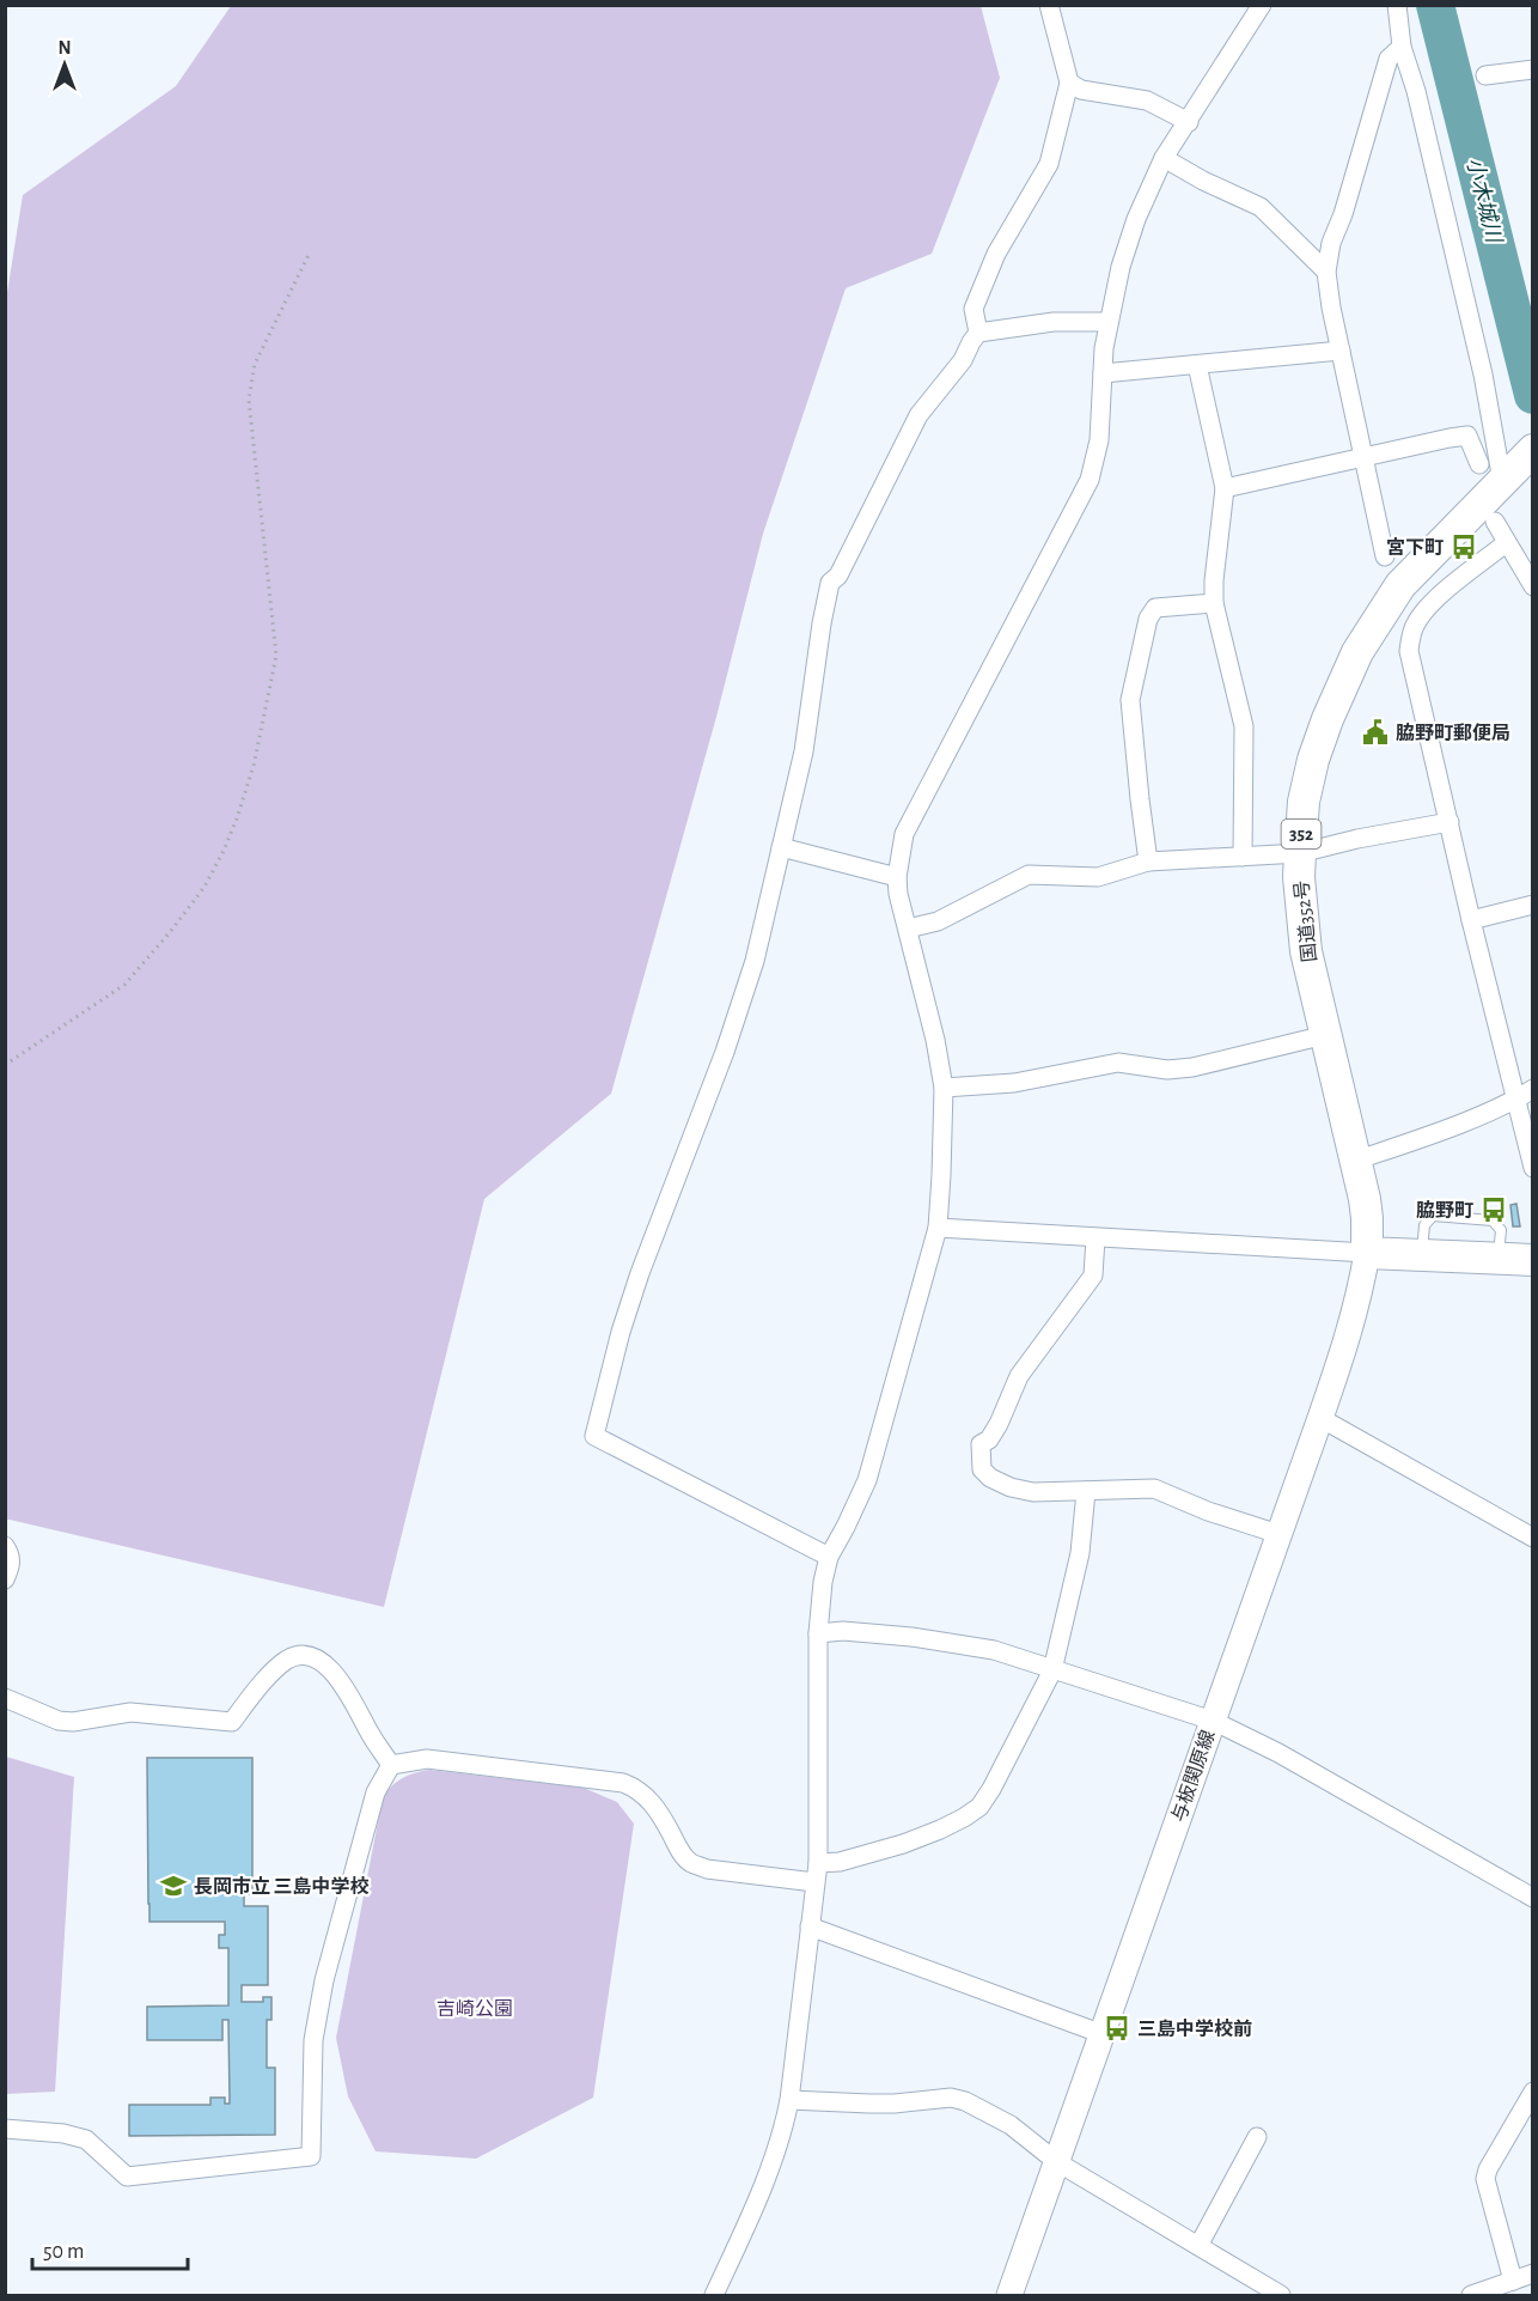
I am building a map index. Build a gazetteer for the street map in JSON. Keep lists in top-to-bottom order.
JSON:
{
  "streets": {
    "highway": ["352", "国道352号"],
    "main road": ["与板関原線"]
  },
  "crossings": [
    ["国道352号", "与板関原線"]
  ],
  "water": ["小木城川"],
  "parks": ["吉崎公園"],
  "places": {
    "bus stop": ["宮下町", "脇野町", "三島中学校前"],
    "public building": ["脇野町郵便局"],
    "school or university": ["長岡市立 三島中学校"]
  },
  "scale_bar": "50 m",
  "north": "top"
}
